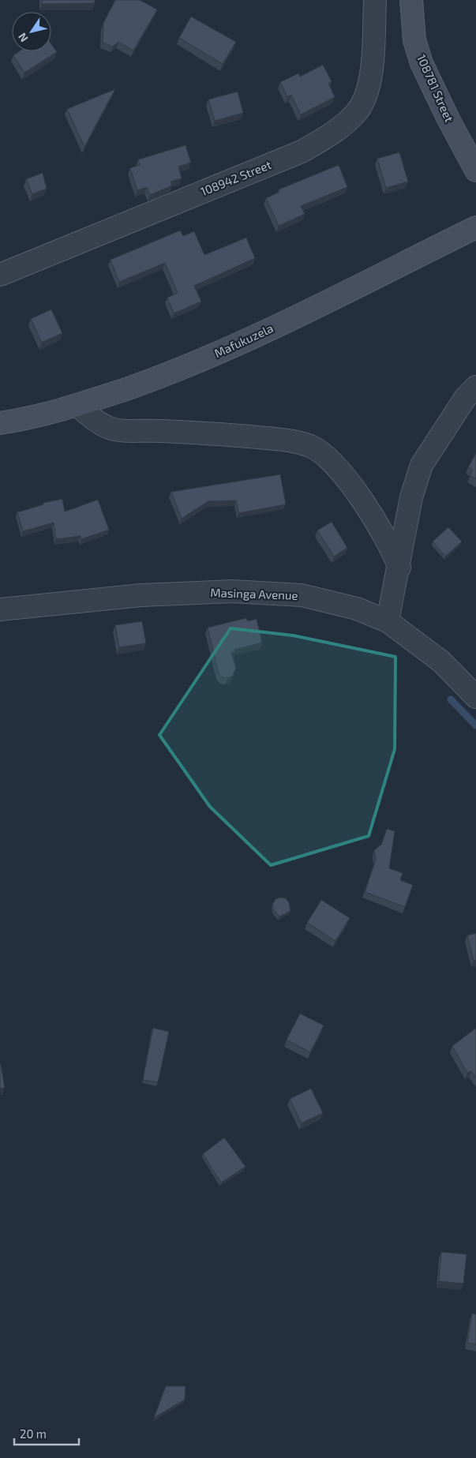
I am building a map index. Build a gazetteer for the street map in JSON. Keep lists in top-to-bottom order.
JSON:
{
  "streets": {
    "main road": ["108781 Street", "Mafukuzela"],
    "street": ["108942 Street", "Masinga Avenue"]
  },
  "scale_bar": "20 m",
  "north": "bottom left"
}
